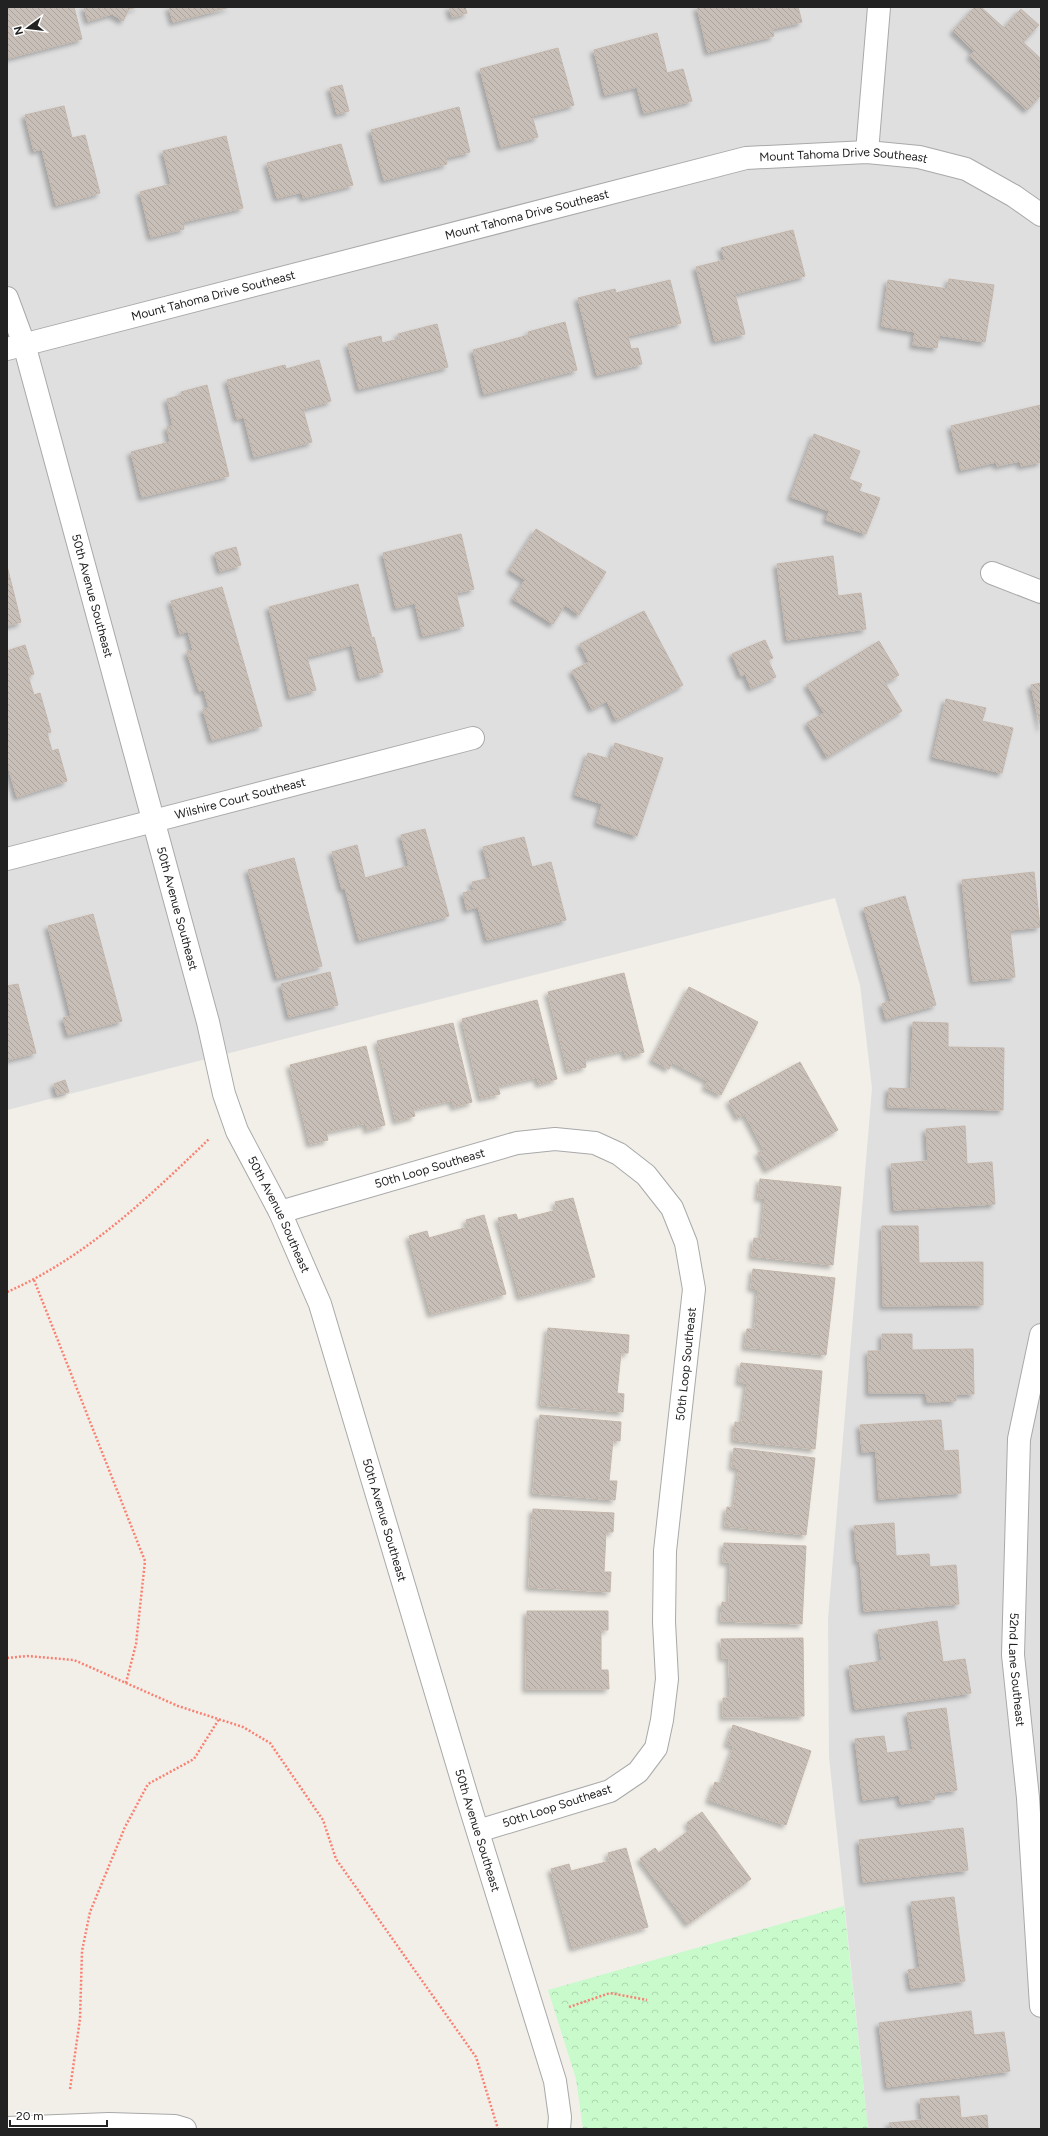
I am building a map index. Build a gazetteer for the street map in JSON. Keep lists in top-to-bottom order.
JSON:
{
  "streets": {
    "street": [
      "Mount Tahoma Drive Southeast",
      "50th Avenue Southeast",
      "Wilshire Court Southeast",
      "50th Loop Southeast",
      "52nd Lane Southeast"
    ]
  },
  "crossings": [
    ["Mount Tahoma Drive Southeast", "50th Avenue Southeast"],
    ["50th Avenue Southeast", "Wilshire Court Southeast"],
    ["50th Avenue Southeast", "50th Loop Southeast"]
  ],
  "scale_bar": "20 m",
  "north": "left"
}
